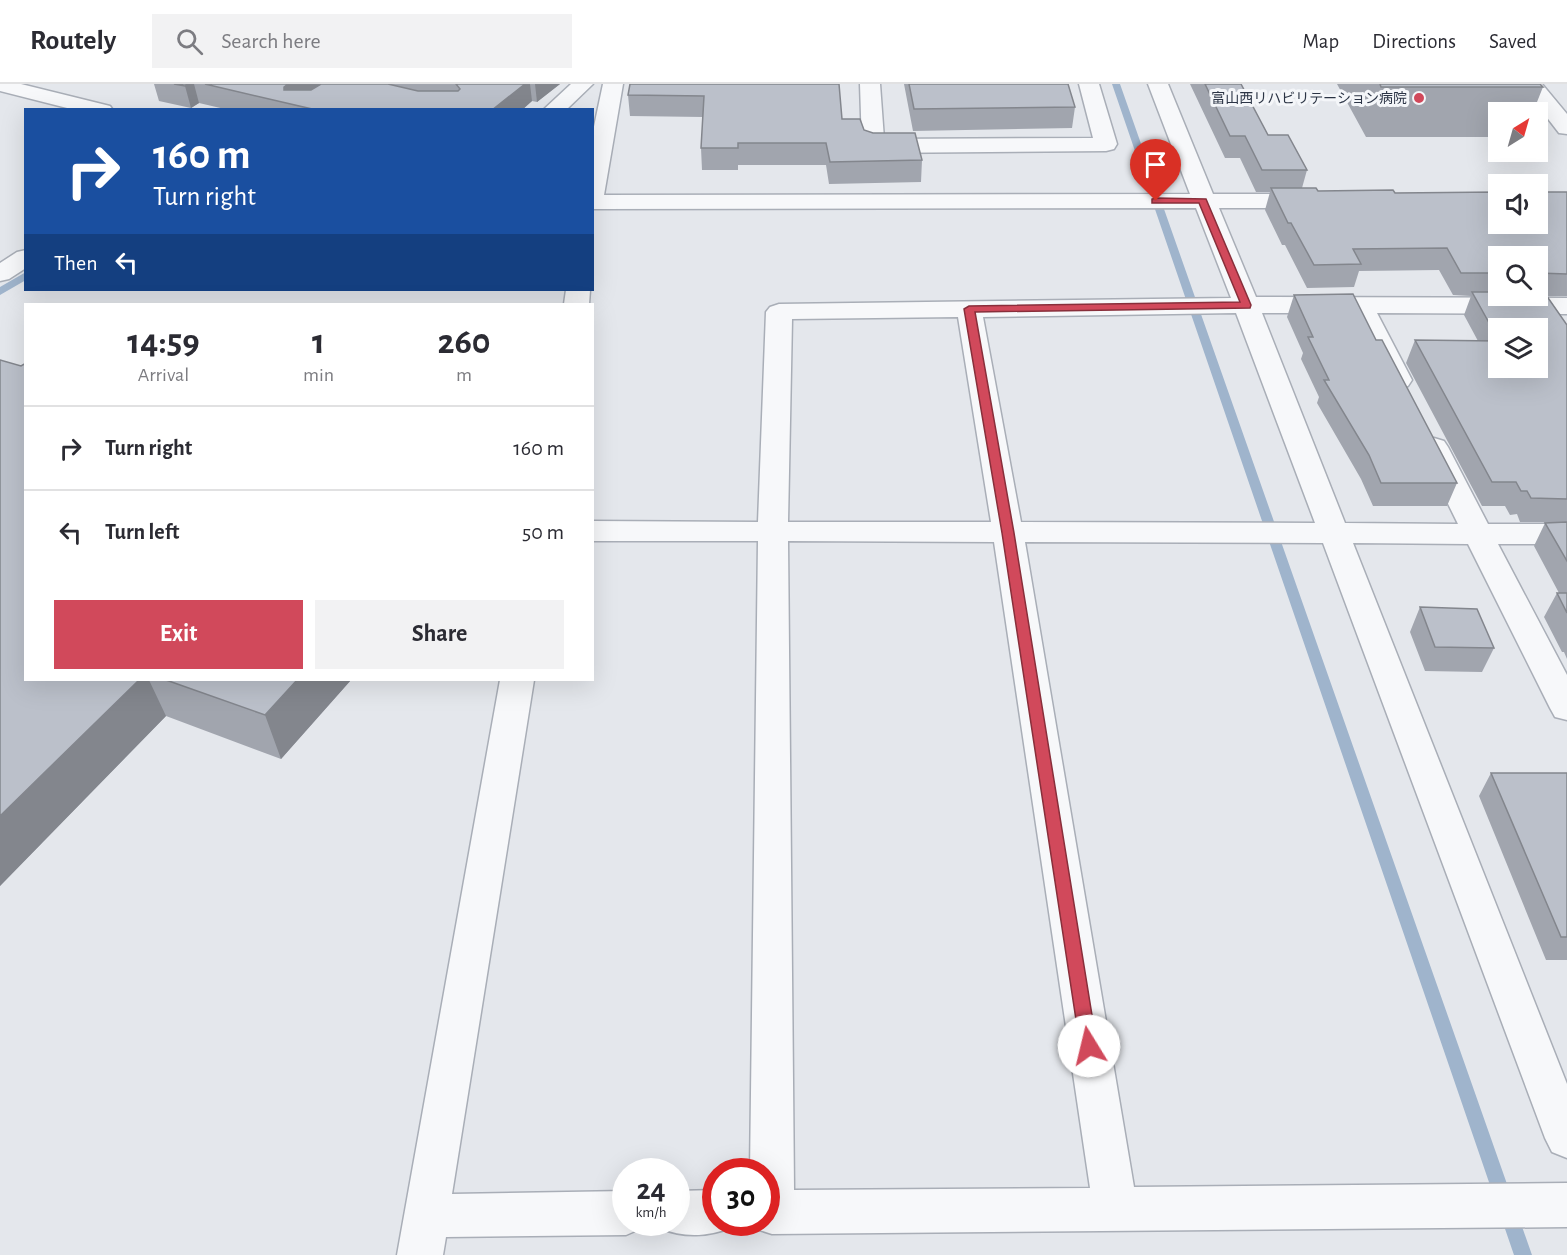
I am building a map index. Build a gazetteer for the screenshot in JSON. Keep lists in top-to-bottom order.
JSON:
{
  "places": ["富山西リハビリテーション病院"],
  "north": "top right",
  "page": {
    "header": "Routely",
    "search": "Search here",
    "nav": ["Map", "Directions", "Saved"],
    "turn": ["160 m", "Turn right"],
    "then": "Then",
    "eta": [
      "14:59",
      "Arrival",
      "1",
      "min",
      "260",
      "m"
    ],
    "list": [
      {
        "name": "Turn right",
        "value": "160 m"
      },
      {
        "name": "Turn left",
        "value": "50 m"
      }
    ],
    "buttons": ["Exit", "Share"],
    "speed": "24 km/h",
    "limit": "30"
  }
}
